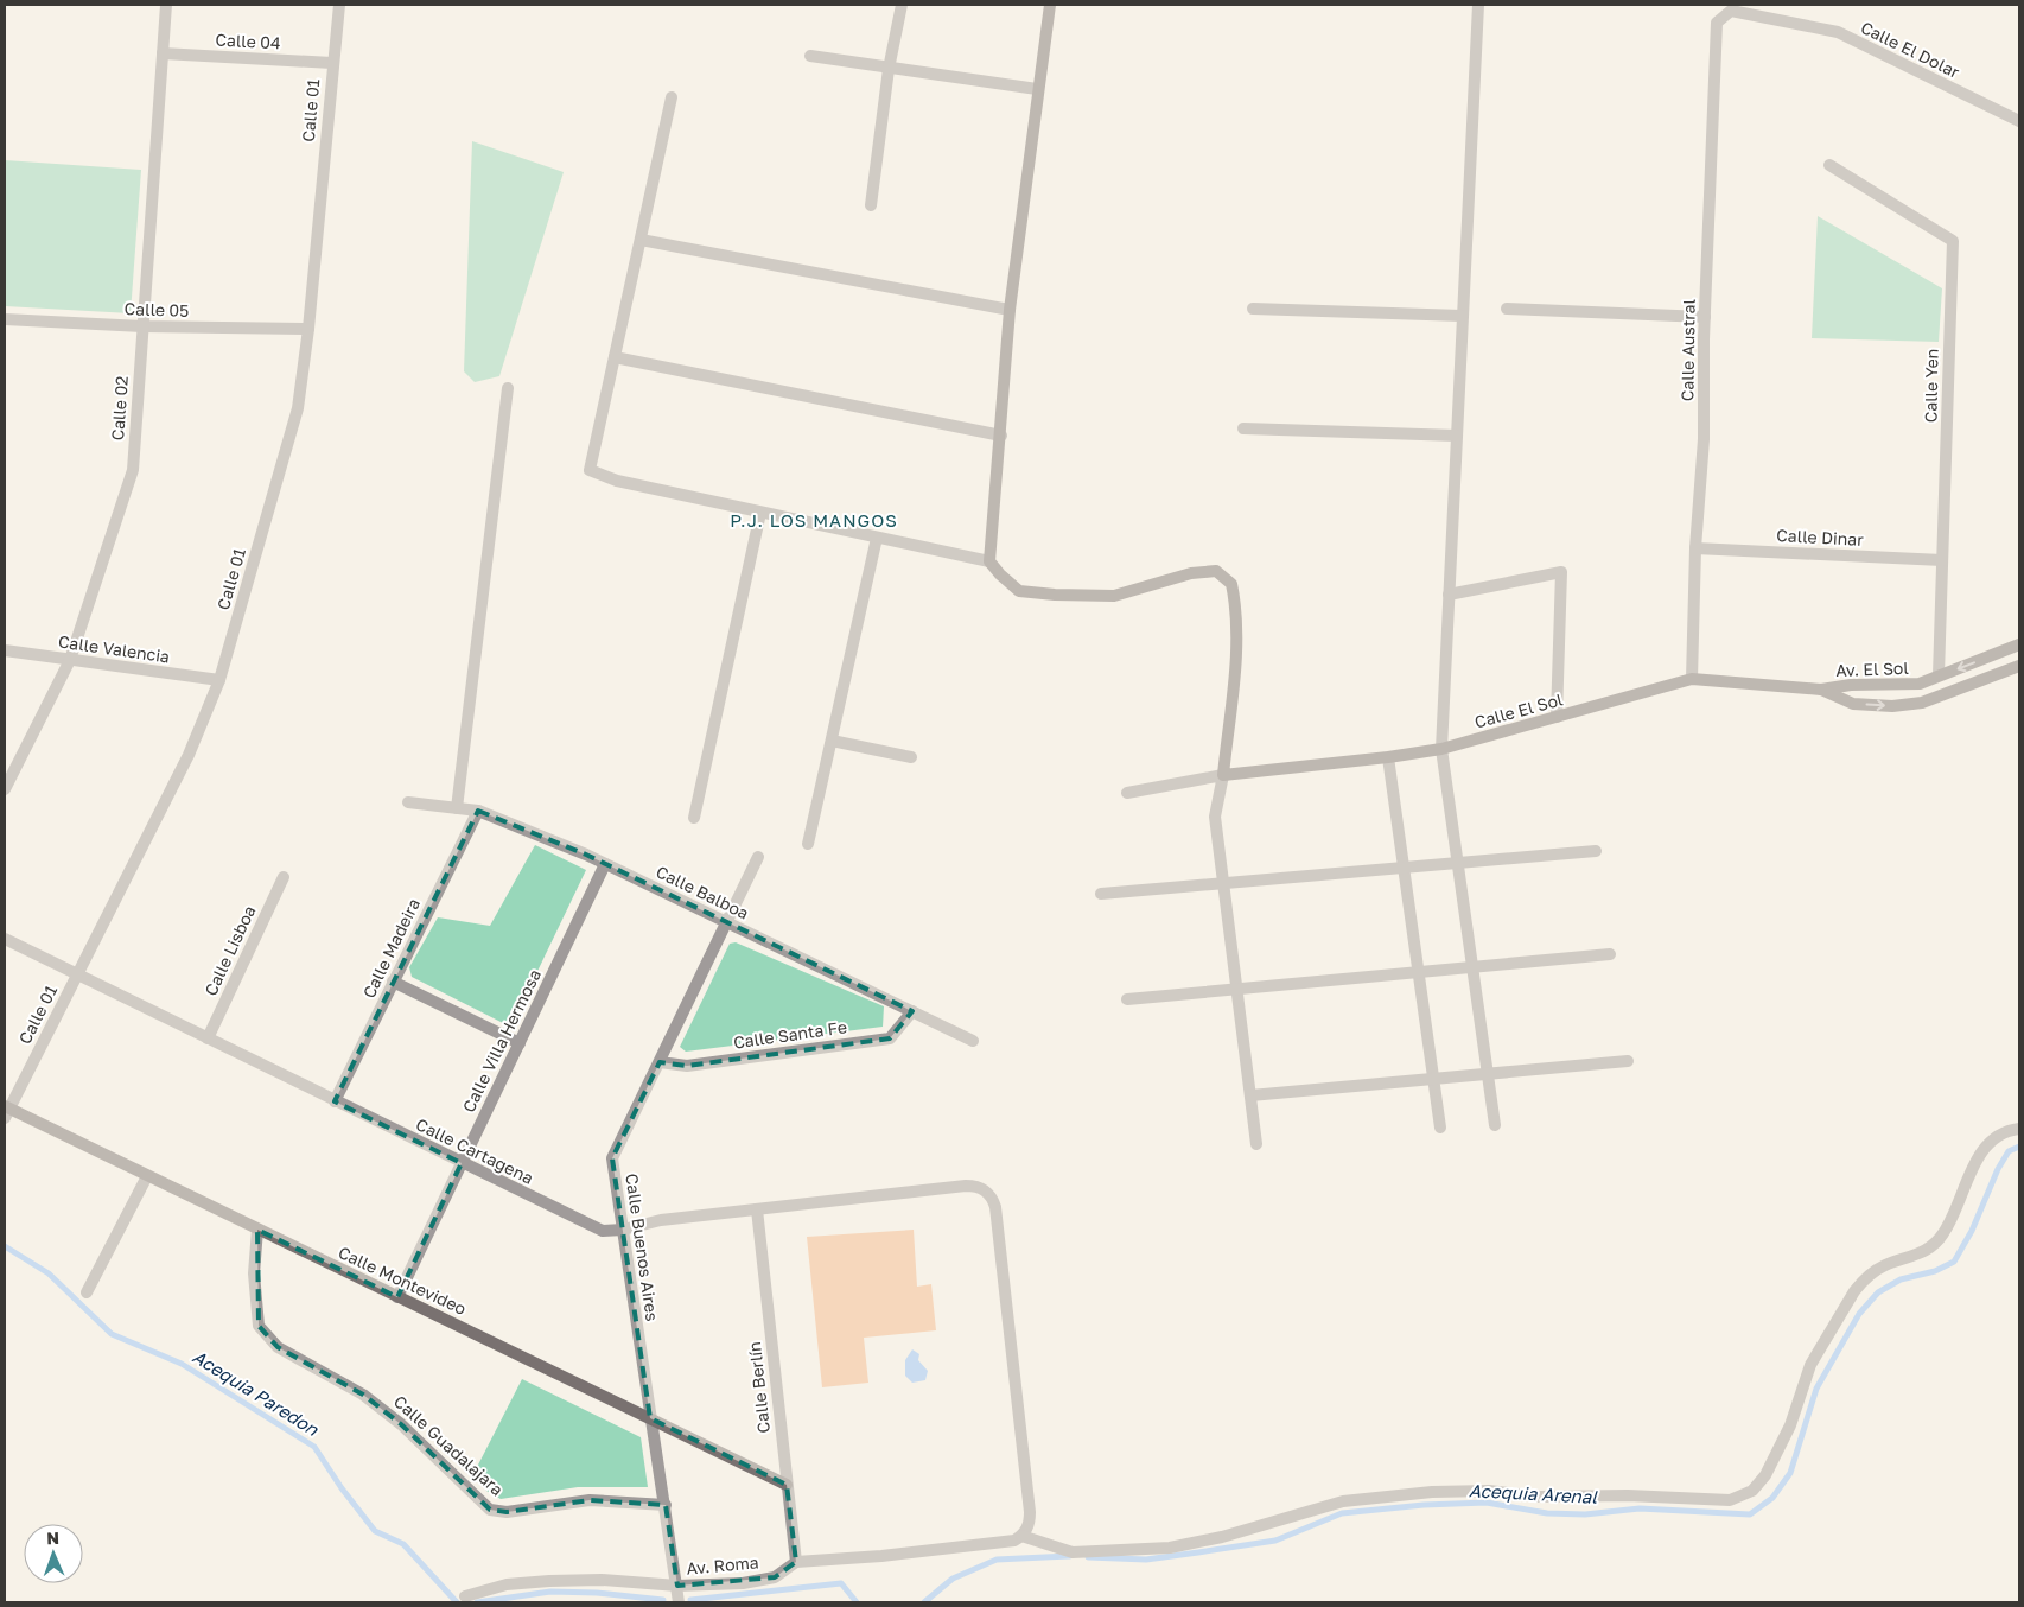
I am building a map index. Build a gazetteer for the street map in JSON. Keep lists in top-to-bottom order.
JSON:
{
  "streets": {
    "street": [
      "Calle 04",
      "Calle El Dolar",
      "Calle 01",
      "Calle 05",
      "Calle Austral",
      "Calle Yen",
      "Calle 02",
      "Calle Dinar",
      "Calle Valencia",
      "Av. El Sol",
      "Calle El Sol",
      "Calle Balboa",
      "Calle Madeira",
      "Calle Lisboa",
      "Calle Santa Fe",
      "Calle Villa Hermosa",
      "Calle Cartagena",
      "Calle Buenos Aires",
      "Calle Montevideo",
      "Calle Berlín",
      "Calle Guadalajara",
      "Av. Roma"
    ]
  },
  "crossings": [
    ["Calle 04", "Calle 01"],
    ["Calle 04", "Calle 02"],
    ["Calle El Dolar", "Calle Austral"],
    ["Calle 01", "Calle 05"],
    ["Calle 01", "Calle Valencia"],
    ["Calle 01", "Calle Cartagena"],
    ["Calle 01", "Calle Montevideo"],
    ["Calle 05", "Calle 02"],
    ["Calle Austral", "Calle Dinar"],
    ["Calle Austral", "Calle El Sol"],
    ["Calle Yen", "Calle Dinar"],
    ["Calle Yen", "Av. El Sol"],
    ["Calle 02", "Calle Valencia"],
    ["Av. El Sol", "Calle El Sol"],
    ["Calle Balboa", "Calle Madeira"],
    ["Calle Balboa", "Calle Santa Fe"],
    ["Calle Balboa", "Calle Villa Hermosa"],
    ["Calle Balboa", "Calle Buenos Aires"],
    ["Calle Madeira", "Calle Cartagena"],
    ["Calle Lisboa", "Calle Cartagena"],
    ["Calle Santa Fe", "Calle Buenos Aires"],
    ["Calle Villa Hermosa", "Calle Cartagena"],
    ["Calle Villa Hermosa", "Calle Montevideo"],
    ["Calle Cartagena", "Calle Buenos Aires"],
    ["Calle Cartagena", "Calle Berlín"],
    ["Calle Cartagena", "Av. Roma"],
    ["Calle Buenos Aires", "Calle Montevideo"],
    ["Calle Buenos Aires", "Calle Guadalajara"],
    ["Calle Buenos Aires", "Av. Roma"],
    ["Calle Montevideo", "Calle Berlín"],
    ["Calle Montevideo", "Calle Guadalajara"],
    ["Calle Berlín", "Av. Roma"]
  ],
  "districts": ["P.J. LOS MANGOS"],
  "water": ["Acequia Paredon", "Acequia Arenal"],
  "north": "top"
}
